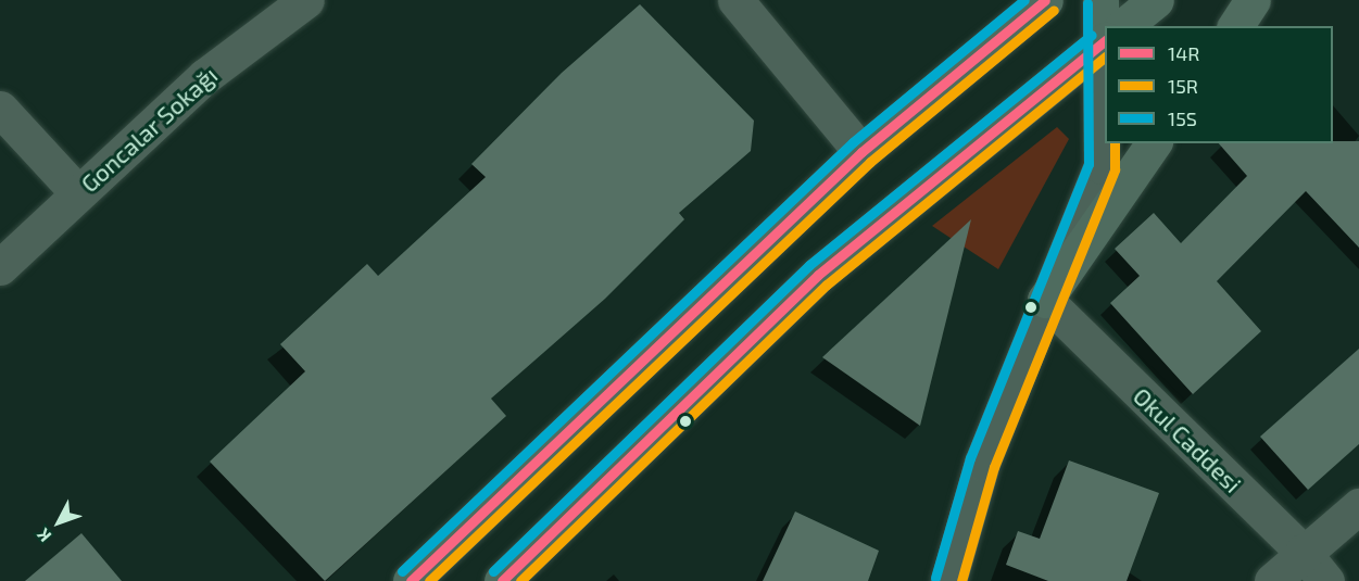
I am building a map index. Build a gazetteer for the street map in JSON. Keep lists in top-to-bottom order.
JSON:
{
  "streets": {
    "street": ["Goncalar Sokağı", "Okul Caddesi"]
  },
  "lines": ["transit line 14R", "transit line 15S", "transit line 15R"],
  "legend": ["14R", "15R", "15S"],
  "north": "bottom left"
}
